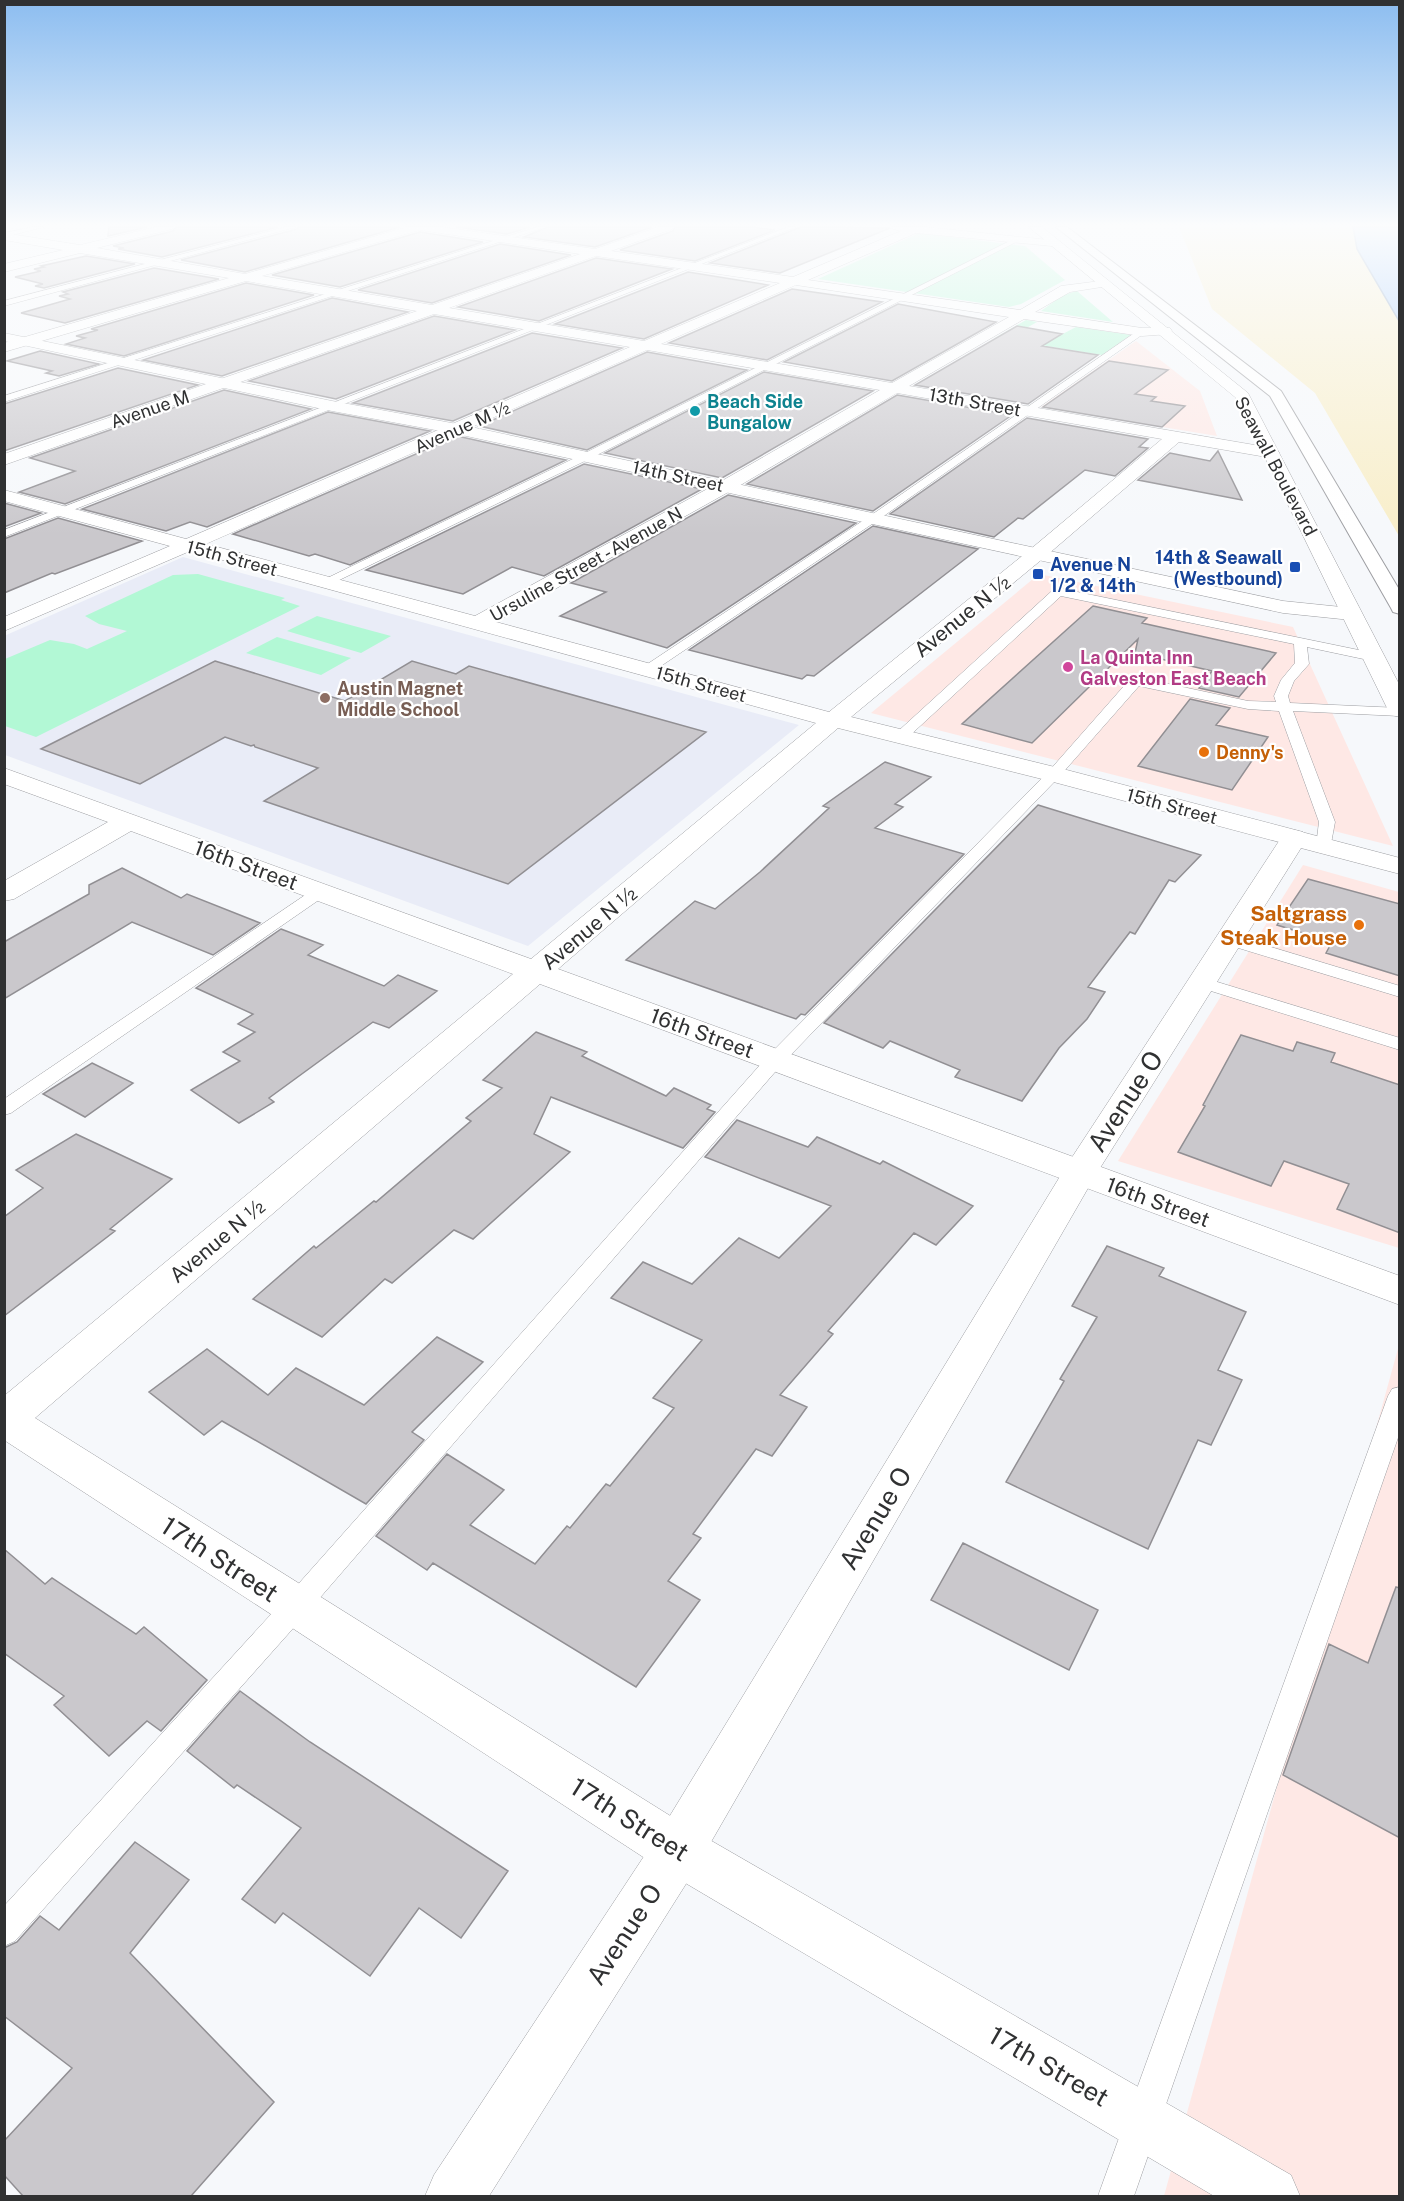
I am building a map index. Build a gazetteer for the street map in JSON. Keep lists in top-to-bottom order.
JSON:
{
  "streets": {
    "street": [
      "13th Street",
      "Avenue M",
      "Avenue M ½",
      "Seawall Boulevard",
      "14th Street",
      "15th Street",
      "Ursuline Street - Avenue N",
      "Avenue N ½",
      "16th Street",
      "Avenue O",
      "17th Street"
    ]
  },
  "crossings": [
    ["13th Street", "Avenue M ½"],
    ["13th Street", "Seawall Boulevard"],
    ["13th Street", "Ursuline Street - Avenue N"],
    ["13th Street", "Avenue N ½"],
    ["Avenue M", "14th Street"],
    ["Avenue M ½", "14th Street"],
    ["Avenue M ½", "15th Street"],
    ["Seawall Boulevard", "14th Street"],
    ["14th Street", "Ursuline Street - Avenue N"],
    ["14th Street", "Avenue N ½"],
    ["15th Street", "Ursuline Street - Avenue N"],
    ["15th Street", "Avenue N ½"],
    ["15th Street", "Avenue O"],
    ["Avenue N ½", "16th Street"],
    ["Avenue N ½", "17th Street"],
    ["16th Street", "Avenue O"],
    ["Avenue O", "17th Street"]
  ],
  "places": {
    "other": [
      "Beach Side Bungalow",
      "La Quinta Inn Galveston East Beach",
      "Austin Magnet Middle School",
      "Denny's",
      "Saltgrass Steak House"
    ],
    "transit": ["14th & Seawall (Westbound)", "Avenue N 1/2 & 14th"]
  }
}
